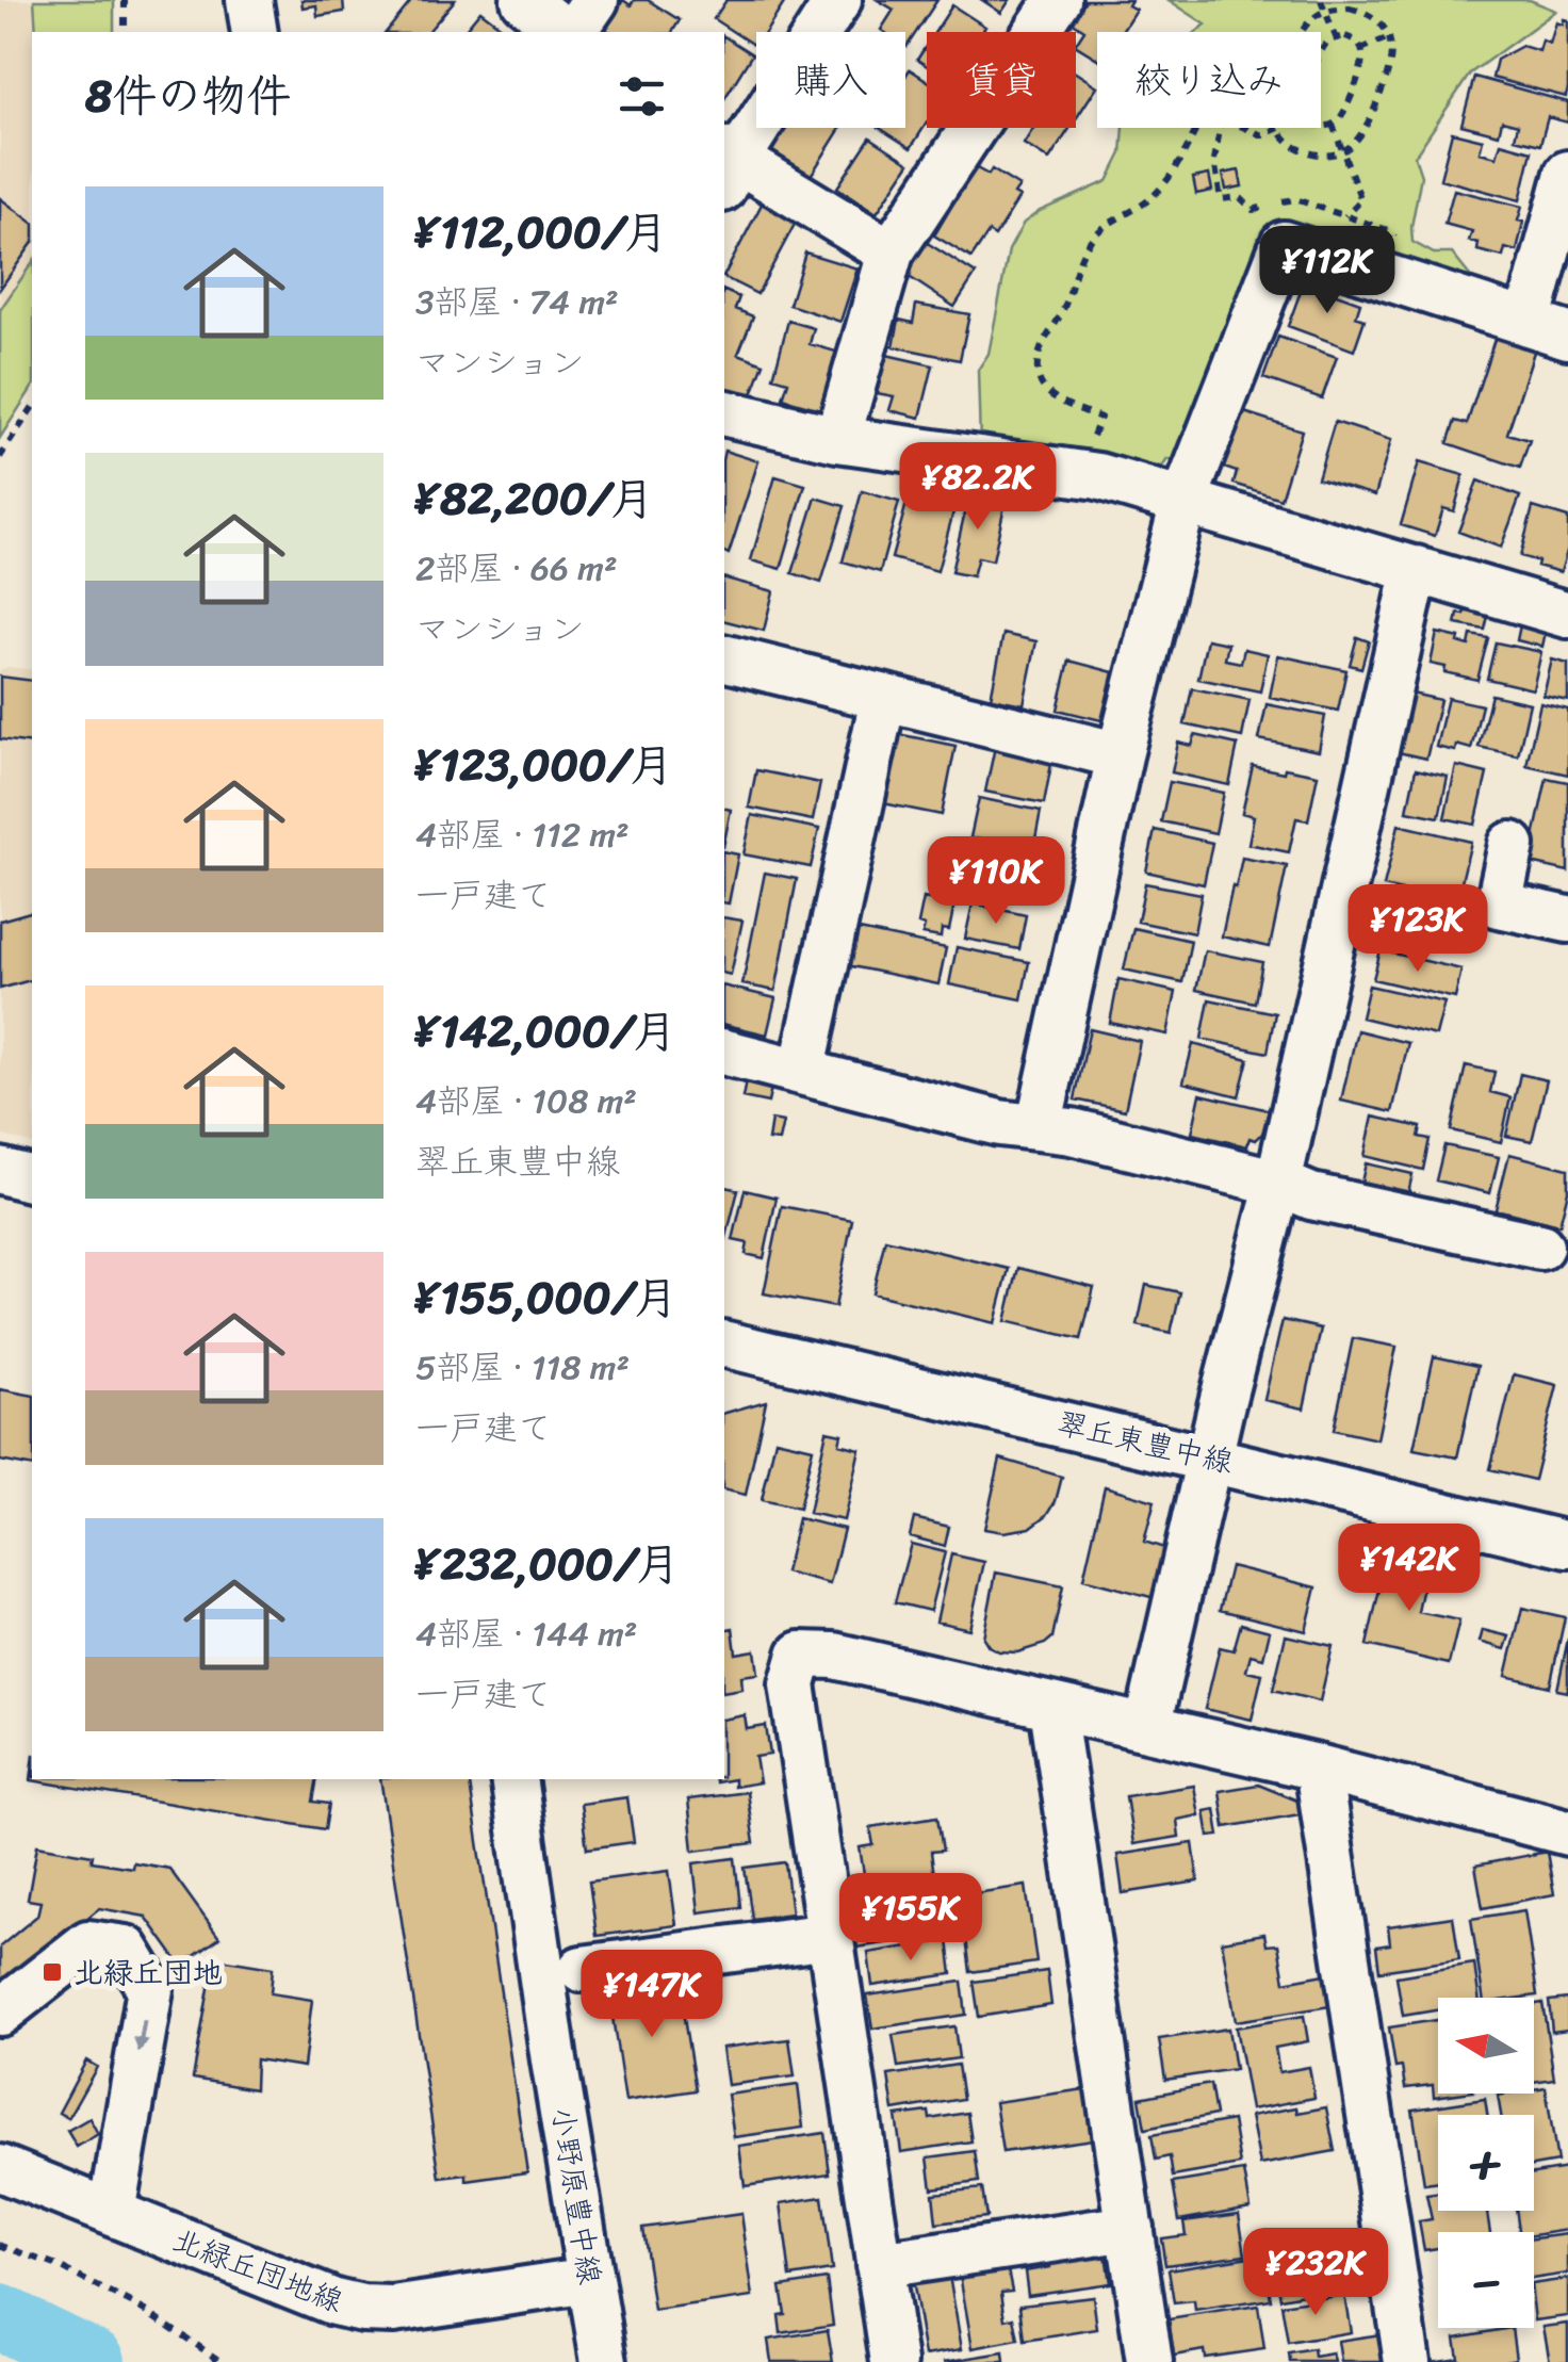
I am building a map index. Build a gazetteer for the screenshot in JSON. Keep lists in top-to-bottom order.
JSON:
{
  "streets": {
    "street": ["翠丘東豊中線", "小野原豊中線", "北緑丘団地線"]
  },
  "crossings": [
    ["小野原豊中線", "北緑丘団地線"]
  ],
  "places": {
    "transit": ["北緑丘団地"]
  },
  "north": "left",
  "page": {
    "chip": ["購入", "賃貸", "絞り込み"],
    "heading": "8件の物件",
    "list": [
      {
        "name": "¥112,000/月",
        "note": "3部屋 · 74 m² · マンション"
      },
      {
        "name": "¥82,200/月",
        "note": "2部屋 · 66 m² · マンション"
      },
      {
        "name": "¥123,000/月",
        "note": "4部屋 · 112 m² · 一戸建て"
      },
      {
        "name": "¥142,000/月",
        "note": "4部屋 · 108 m² · 翠丘東豊中線"
      },
      {
        "name": "¥155,000/月",
        "note": "5部屋 · 118 m² · 一戸建て"
      },
      {
        "name": "¥232,000/月",
        "note": "4部屋 · 144 m² · 一戸建て"
      }
    ],
    "price": [
      "¥112K",
      "¥82.2K",
      "¥110K",
      "¥123K",
      "¥142K",
      "¥155K",
      "¥147K",
      "¥232K"
    ],
    "map_buttons": ["+", "−"]
  }
}
